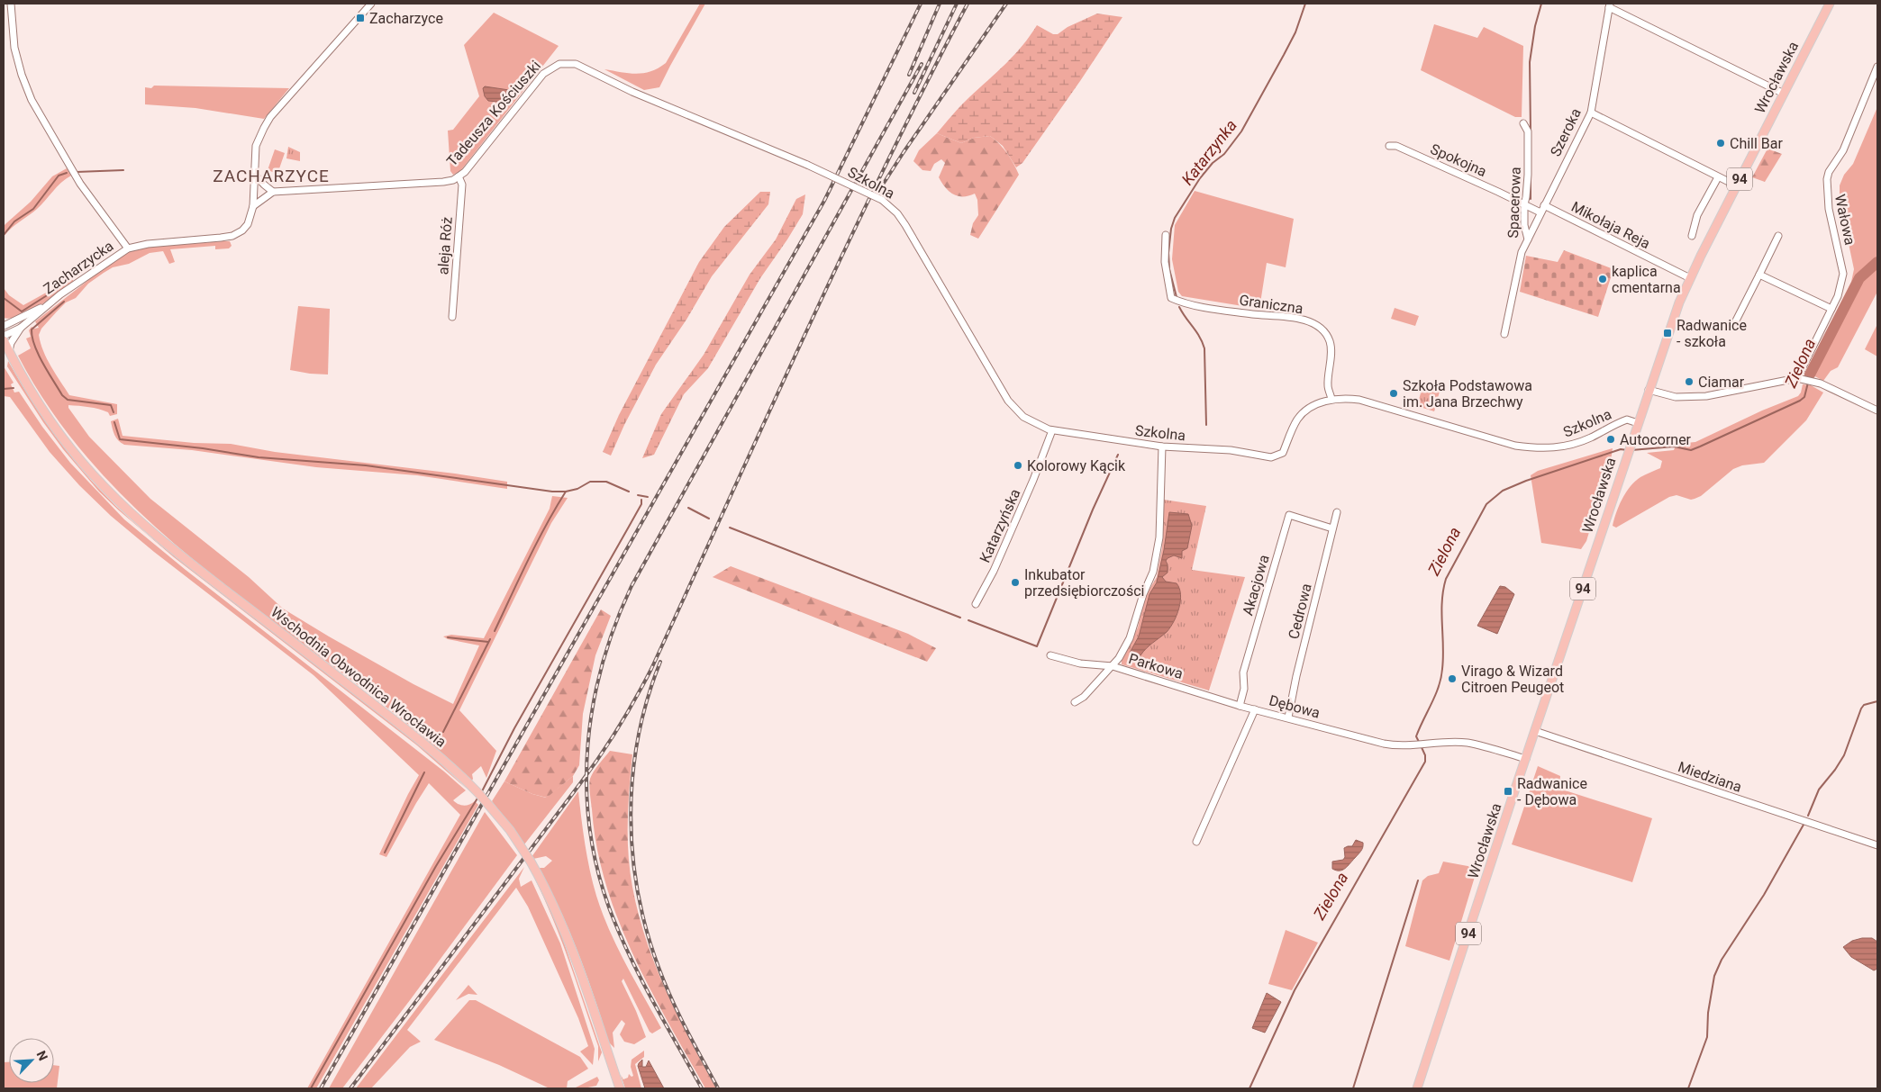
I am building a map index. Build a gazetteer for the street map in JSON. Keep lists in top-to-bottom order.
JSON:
{
  "streets": {
    "main road": ["Wrocławska", "94", "Wschodnia Obwodnica Wrocławia"],
    "street": [
      "Tadeusza Kościuszki",
      "Szeroka",
      "Spokojna",
      "Szkolna",
      "Spacerowa",
      "Wałowa",
      "Mikołaja Reja",
      "aleja Róż",
      "Zacharzycka",
      "Graniczna",
      "Katarzyńska",
      "Akacjowa",
      "Cedrowa",
      "Parkowa",
      "Dębowa",
      "Miedziana"
    ]
  },
  "crossings": [
    ["Wrocławska", "94"],
    ["Wrocławska", "Szkolna"],
    ["Wrocławska", "Mikołaja Reja"],
    ["Wrocławska", "Dębowa"],
    ["Wrocławska", "Miedziana"],
    ["Tadeusza Kościuszki", "Szkolna"],
    ["Tadeusza Kościuszki", "aleja Róż"],
    ["Szeroka", "Spokojna"],
    ["Szeroka", "Spacerowa"],
    ["Szeroka", "Mikołaja Reja"],
    ["Spokojna", "Spacerowa"],
    ["94", "Szkolna"],
    ["Szkolna", "Graniczna"],
    ["Szkolna", "Katarzyńska"],
    ["Szkolna", "Parkowa"],
    ["Akacjowa", "Cedrowa"],
    ["Akacjowa", "Parkowa"],
    ["Cedrowa", "Dębowa"],
    ["Parkowa", "Dębowa"]
  ],
  "districts": ["ZACHARZYCE"],
  "water": ["Katarzynka", "Zielona"],
  "places": {
    "transit": ["Zacharzyce", "Radwanice - szkoła", "Radwanice - Dębowa"],
    "other": [
      "Chill Bar",
      "kaplica cmentarna",
      "Ciamar",
      "Szkoła Podstawowa im. Jana Brzechwy",
      "Autocorner",
      "Kolorowy Kącik",
      "Inkubator przedsiębiorczości",
      "Virago & Wizard Citroen Peugeot"
    ]
  },
  "north": "top right"
}
